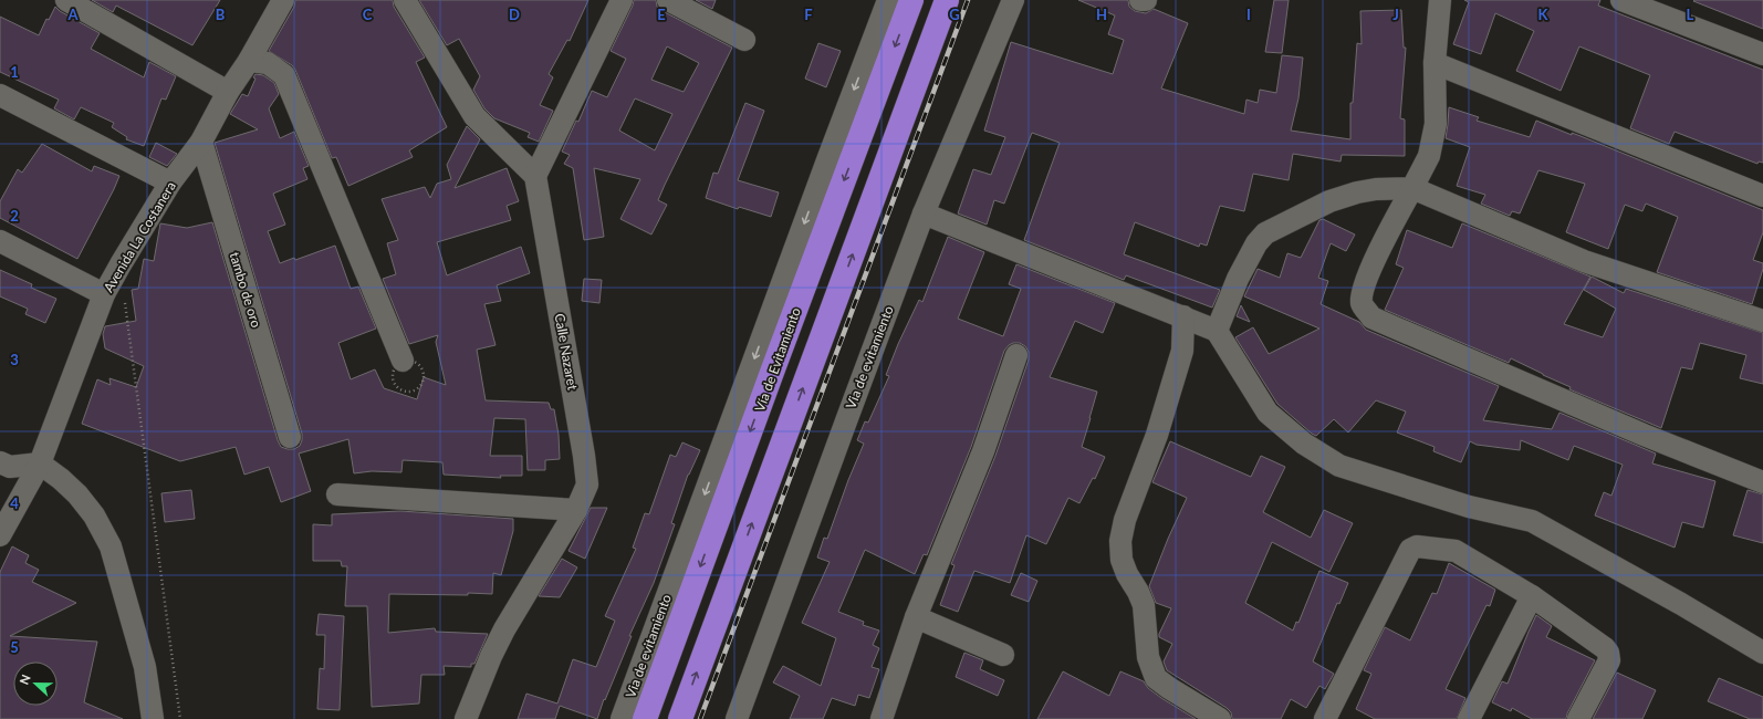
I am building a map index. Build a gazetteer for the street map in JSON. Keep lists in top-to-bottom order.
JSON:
{
  "streets": {
    "highway": ["Vía de Evitamiento"],
    "street": [
      "Avenida La Costanera",
      "tambo de oro",
      "Calle Nazaret",
      "Via de evitamiento"
    ]
  },
  "crossings": [
    ["Avenida La Costanera", "tambo de oro"]
  ],
  "north": "left",
  "grid": {
    "columns": [
      "A",
      "B",
      "C",
      "D",
      "E",
      "F",
      "G",
      "H",
      "I",
      "J",
      "K",
      "L"
    ],
    "rows": [
      "1",
      "2",
      "3",
      "4",
      "5"
    ]
  }
}
